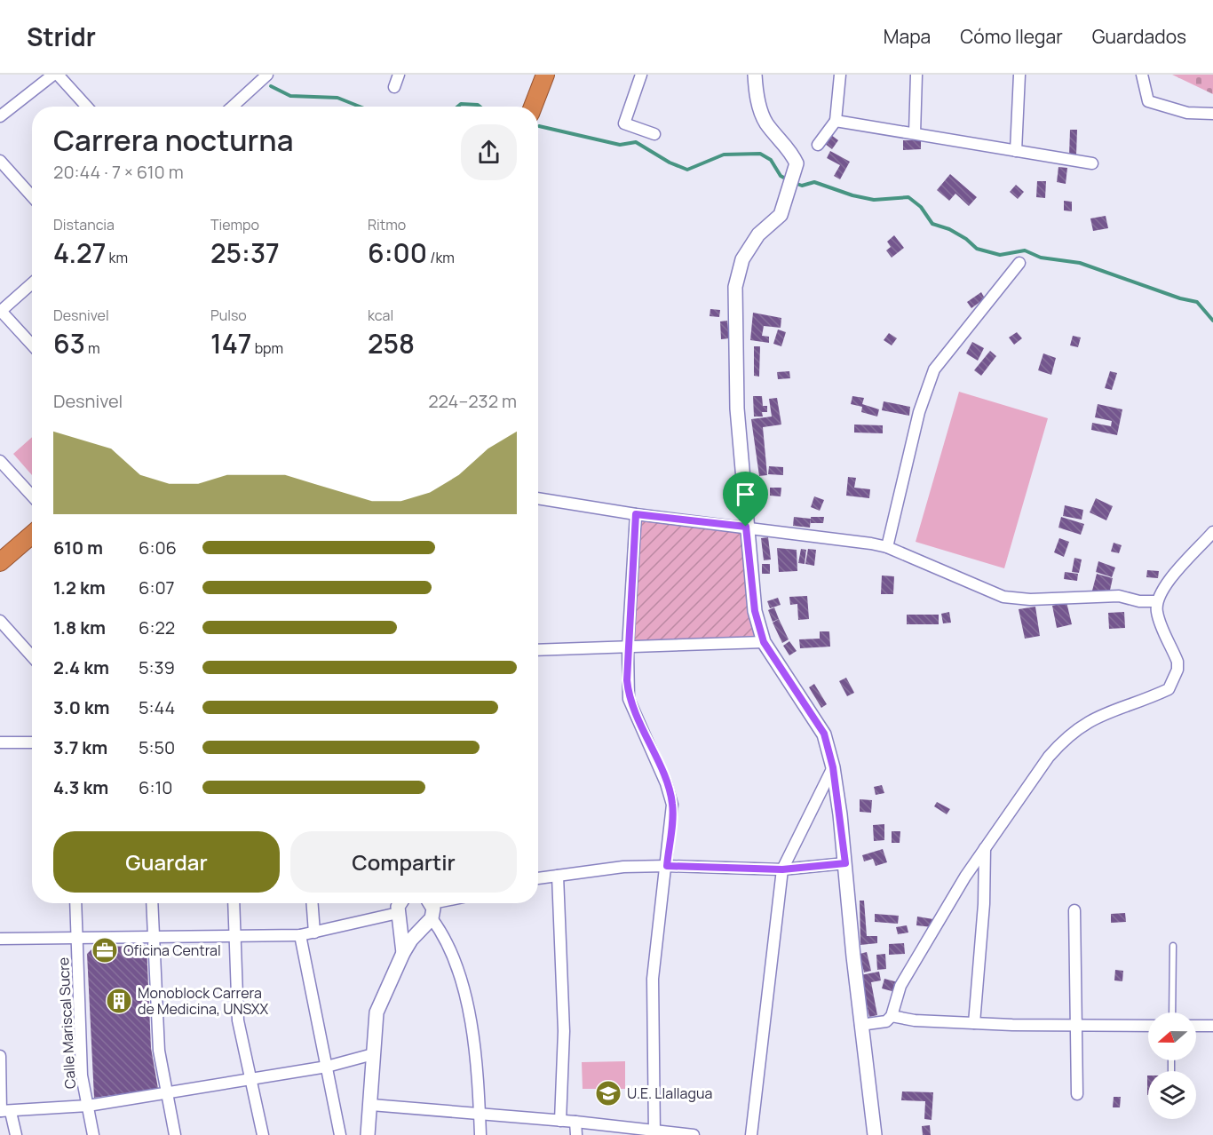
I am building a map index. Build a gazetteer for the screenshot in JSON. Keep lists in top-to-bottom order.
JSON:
{
  "streets": {
    "street": ["Calle Mariscal Sucre"]
  },
  "places": {
    "office": ["Oficina Central"],
    "building": ["Monoblock Carrera de Medicina, UNSXX"],
    "school or university": ["U.E. Llallagua"]
  },
  "north": "left",
  "page": {
    "header": "Stridr",
    "nav": ["Mapa", "Cómo llegar", "Guardados"],
    "heading": ["Carrera nocturna", "20:44 · 7 × 610 m"],
    "stats": [
      ["Distancia", "4.27 km"],
      ["Tiempo", "25:37"],
      ["Ritmo", "6:00 /km"],
      ["Desnivel", "63 m"],
      ["Pulso", "147 bpm"],
      ["kcal", "258"]
    ],
    "chart": ["Desnivel", "224–232 m"],
    "list": [
      {
        "name": "610 m",
        "note": "6:06"
      },
      {
        "name": "1.2 km",
        "note": "6:07"
      },
      {
        "name": "1.8 km",
        "note": "6:22"
      },
      {
        "name": "2.4 km",
        "note": "5:39"
      },
      {
        "name": "3.0 km",
        "note": "5:44"
      },
      {
        "name": "3.7 km",
        "note": "5:50"
      },
      {
        "name": "4.3 km",
        "note": "6:10"
      }
    ],
    "buttons": ["Guardar", "Compartir"]
  }
}
